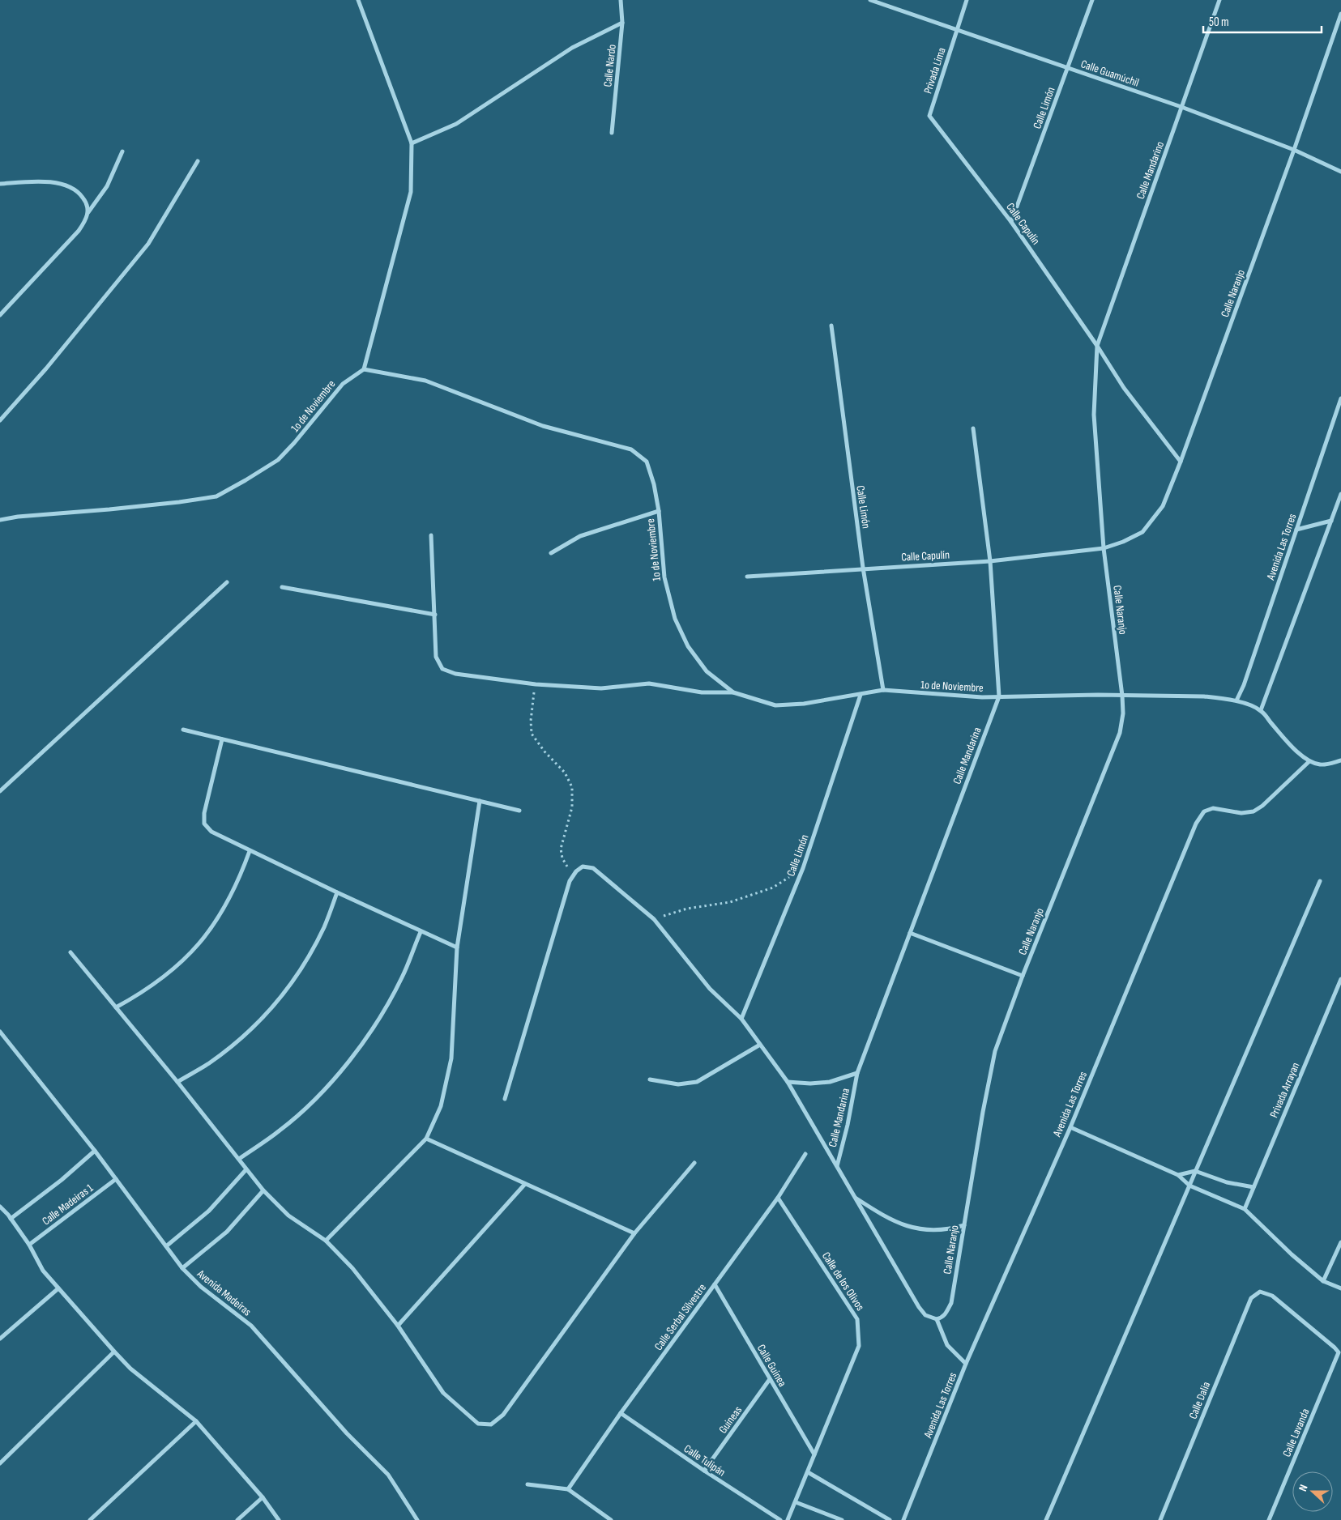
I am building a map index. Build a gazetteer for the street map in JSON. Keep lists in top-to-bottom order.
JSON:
{
  "streets": {
    "street": [
      "Calle Nardo",
      "Privada Lima",
      "Calle Guamúchil",
      "Calle Limón",
      "Calle Mandarino",
      "Calle Capulín",
      "Calle Naranjo",
      "1o de Noviembre",
      "Avenida Las Torres",
      "Calle Mandarina",
      "Privada Arrayan",
      "Calle Madeiras 1",
      "Calle de los Olivos",
      "Avenida Madeiras",
      "Calle Serbal Silvestre",
      "Calle Guinea",
      "Calle Dalia",
      "Guineas",
      "Calle Lavanda",
      "Calle Tulipán"
    ]
  },
  "crossings": [
    ["Privada Lima", "Calle Guamúchil"],
    ["Privada Lima", "Calle Capulín"],
    ["Calle Guamúchil", "Calle Limón"],
    ["Calle Guamúchil", "Calle Mandarino"],
    ["Calle Guamúchil", "Calle Naranjo"],
    ["Calle Limón", "Calle Capulín"],
    ["Calle Limón", "1o de Noviembre"],
    ["Calle Mandarino", "Calle Capulín"],
    ["Calle Mandarino", "Calle Naranjo"],
    ["Calle Capulín", "Calle Naranjo"],
    ["Calle Capulín", "Calle Mandarina"],
    ["Calle Naranjo", "1o de Noviembre"],
    ["1o de Noviembre", "Avenida Las Torres"],
    ["1o de Noviembre", "Calle Mandarina"],
    ["Calle Madeiras 1", "Avenida Madeiras"],
    ["Calle de los Olivos", "Calle Serbal Silvestre"],
    ["Calle de los Olivos", "Calle Guinea"],
    ["Calle Serbal Silvestre", "Calle Guinea"],
    ["Calle Serbal Silvestre", "Calle Tulipán"],
    ["Calle Guinea", "Guineas"],
    ["Calle Dalia", "Calle Lavanda"],
    ["Guineas", "Calle Tulipán"]
  ],
  "scale_bar": "50 m",
  "north": "left"
}
